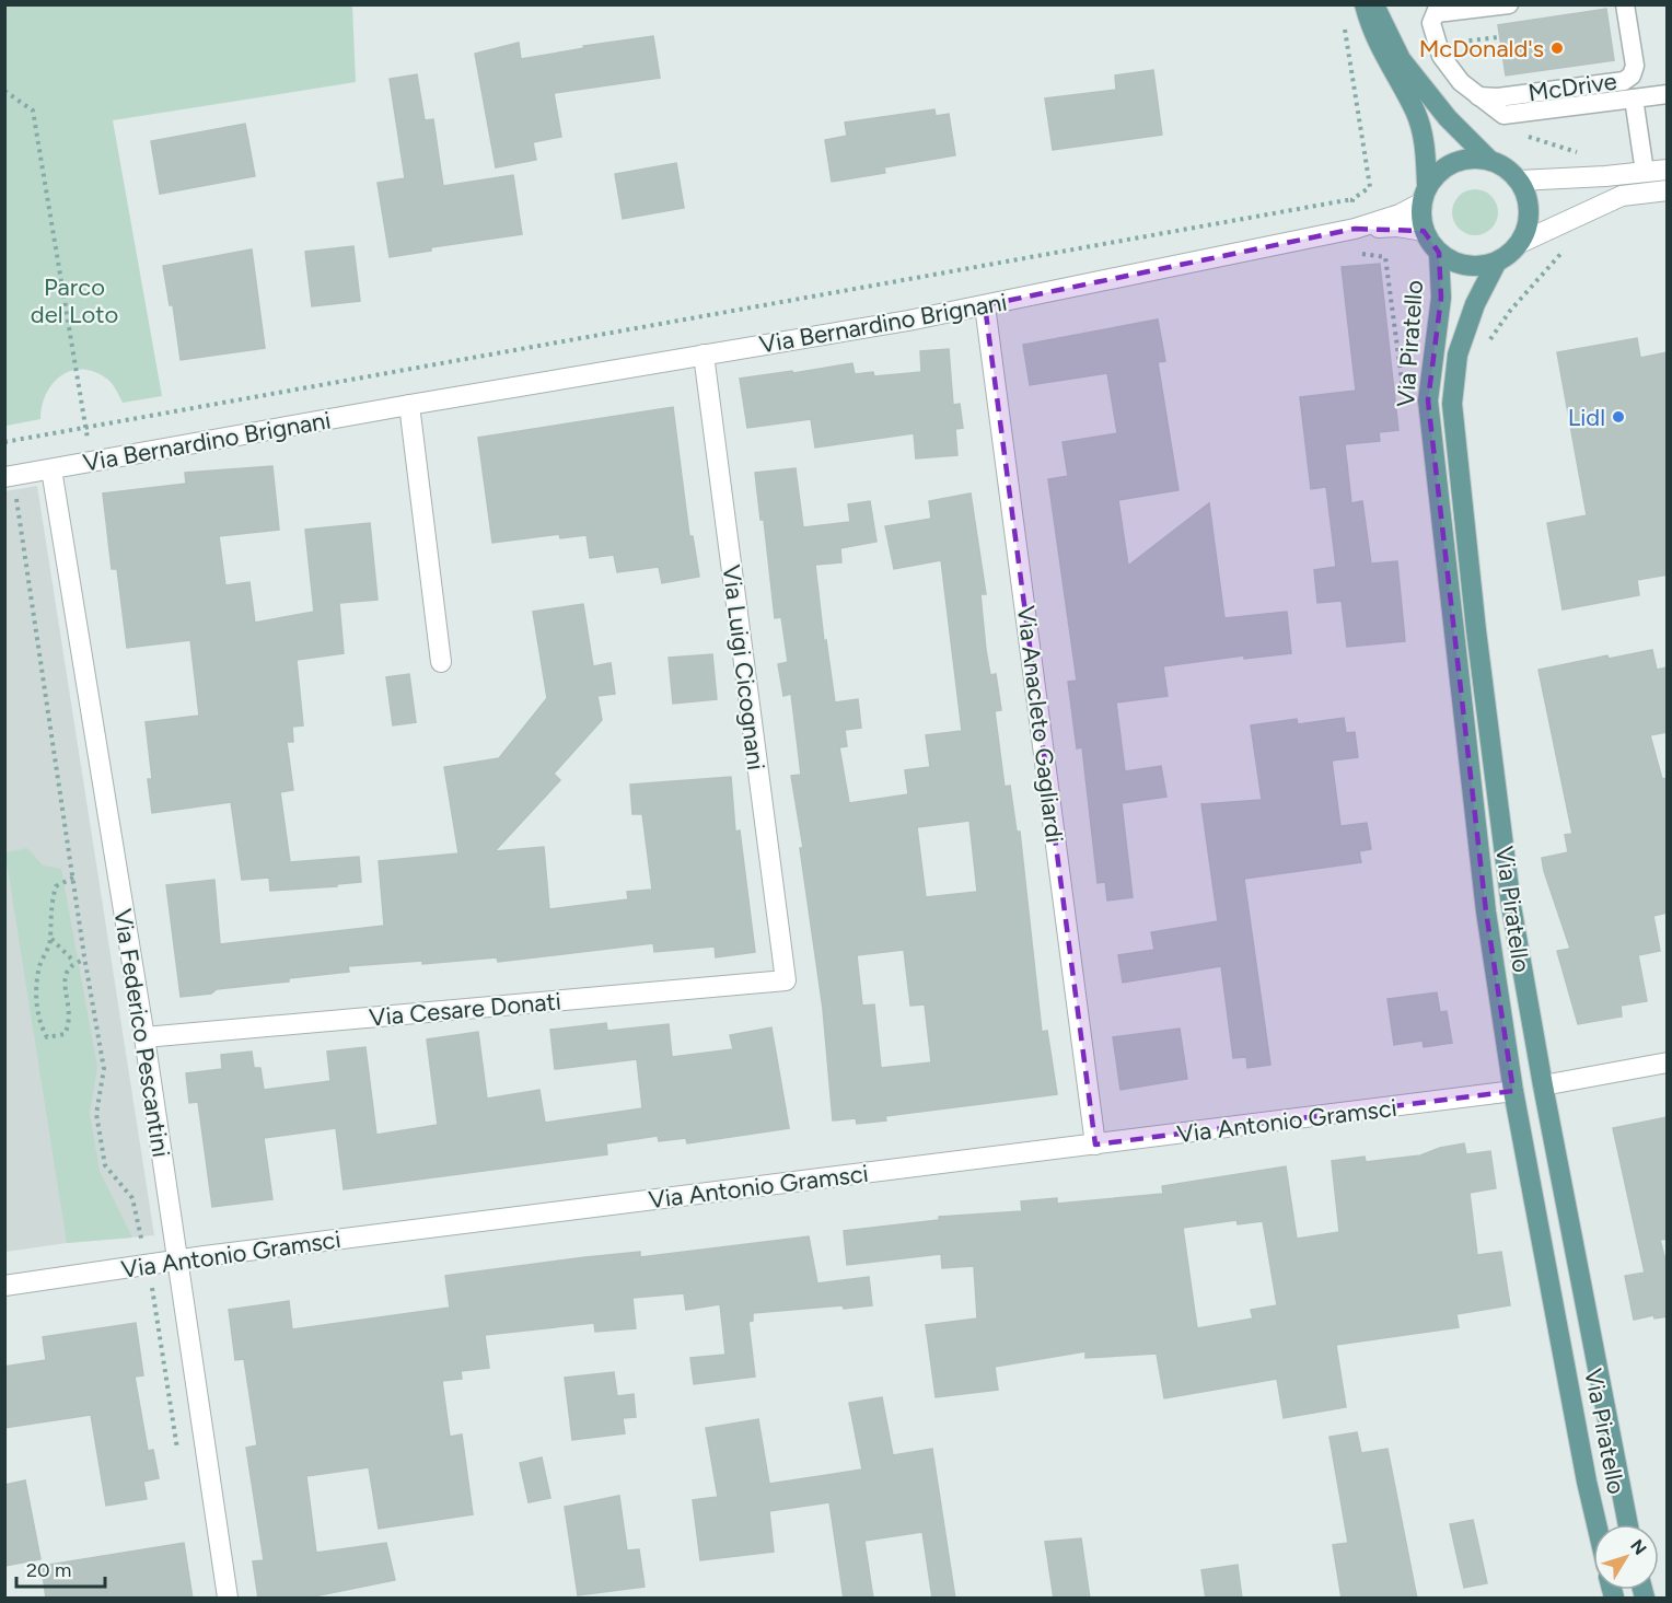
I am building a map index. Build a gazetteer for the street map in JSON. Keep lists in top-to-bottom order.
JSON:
{
  "streets": {
    "main road": ["Via Piratello"],
    "street": [
      "Via Bernardino Brignani",
      "Via Luigi Cicognani",
      "Via Anacleto Gagliardi",
      "Via Cesare Donati",
      "Via Federico Pescantini",
      "Via Antonio Gramsci"
    ],
    "lane": ["McDrive"]
  },
  "crossings": [
    ["Via Bernardino Brignani", "Via Piratello"],
    ["Via Bernardino Brignani", "Via Luigi Cicognani"],
    ["Via Bernardino Brignani", "Via Anacleto Gagliardi"],
    ["Via Bernardino Brignani", "Via Federico Pescantini"],
    ["Via Piratello", "Via Antonio Gramsci"],
    ["Via Luigi Cicognani", "Via Cesare Donati"],
    ["Via Anacleto Gagliardi", "Via Antonio Gramsci"],
    ["Via Cesare Donati", "Via Federico Pescantini"],
    ["Via Federico Pescantini", "Via Antonio Gramsci"]
  ],
  "parks": ["Parco del Loto"],
  "places": ["McDonald's", "Lidl"],
  "scale_bar": "20 m",
  "north": "top right"
}
